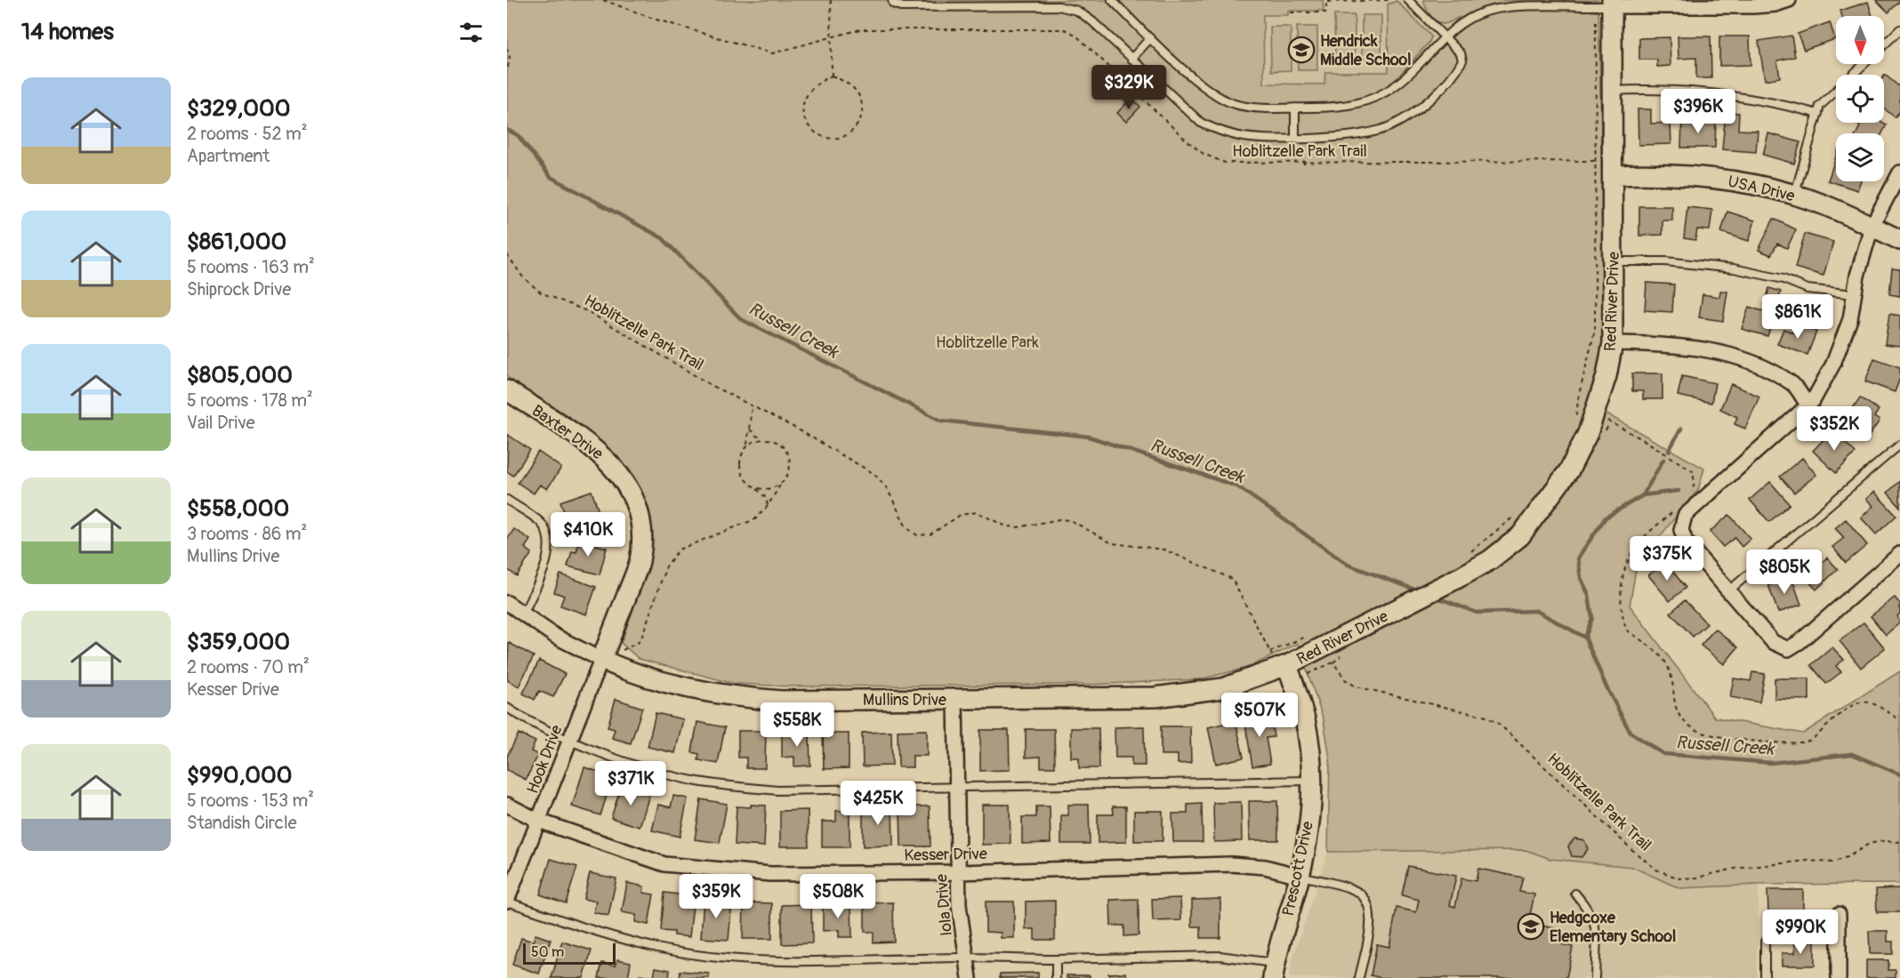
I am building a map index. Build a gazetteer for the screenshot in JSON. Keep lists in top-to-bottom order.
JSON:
{
  "streets": {
    "street": [
      "USA Drive",
      "Red River Drive",
      "Baxter Drive",
      "Mullins Drive",
      "Hook Drive",
      "Kesser Drive",
      "Prescott Drive",
      "Iola Drive"
    ],
    "path": ["Hoblitzelle Park Trail"]
  },
  "crossings": [
    ["Hoblitzelle Park Trail", "USA Drive"],
    ["Hoblitzelle Park Trail", "Red River Drive"],
    ["Hoblitzelle Park Trail", "Mullins Drive"],
    ["Hoblitzelle Park Trail", "Prescott Drive"],
    ["USA Drive", "Red River Drive"],
    ["Red River Drive", "Mullins Drive"],
    ["Red River Drive", "Prescott Drive"],
    ["Baxter Drive", "Mullins Drive"],
    ["Baxter Drive", "Hook Drive"],
    ["Mullins Drive", "Hook Drive"],
    ["Mullins Drive", "Prescott Drive"],
    ["Mullins Drive", "Iola Drive"],
    ["Hook Drive", "Kesser Drive"],
    ["Kesser Drive", "Prescott Drive"],
    ["Kesser Drive", "Iola Drive"]
  ],
  "water": ["Russell Creek"],
  "parks": ["Hoblitzelle Park"],
  "places": {
    "school or university": ["Hendrick Middle School", "Hedgcoxe Elementary School"]
  },
  "scale_bar": "50 m",
  "north": "bottom",
  "page": {
    "heading": "14 homes",
    "list": [
      {
        "name": "$329,000",
        "note": "2 rooms · 52 m² · Apartment"
      },
      {
        "name": "$861,000",
        "note": "5 rooms · 163 m² · Shiprock Drive"
      },
      {
        "name": "$805,000",
        "note": "5 rooms · 178 m² · Vail Drive"
      },
      {
        "name": "$558,000",
        "note": "3 rooms · 86 m² · Mullins Drive"
      },
      {
        "name": "$359,000",
        "note": "2 rooms · 70 m² · Kesser Drive"
      },
      {
        "name": "$990,000",
        "note": "5 rooms · 153 m² · Standish Circle"
      }
    ],
    "price": [
      "$329K",
      "$396K",
      "$861K",
      "$352K",
      "$410K",
      "$375K",
      "$805K",
      "$507K",
      "$558K",
      "$371K",
      "$425K",
      "$359K",
      "$508K",
      "$990K"
    ],
    "scale": "50 m"
  }
}
